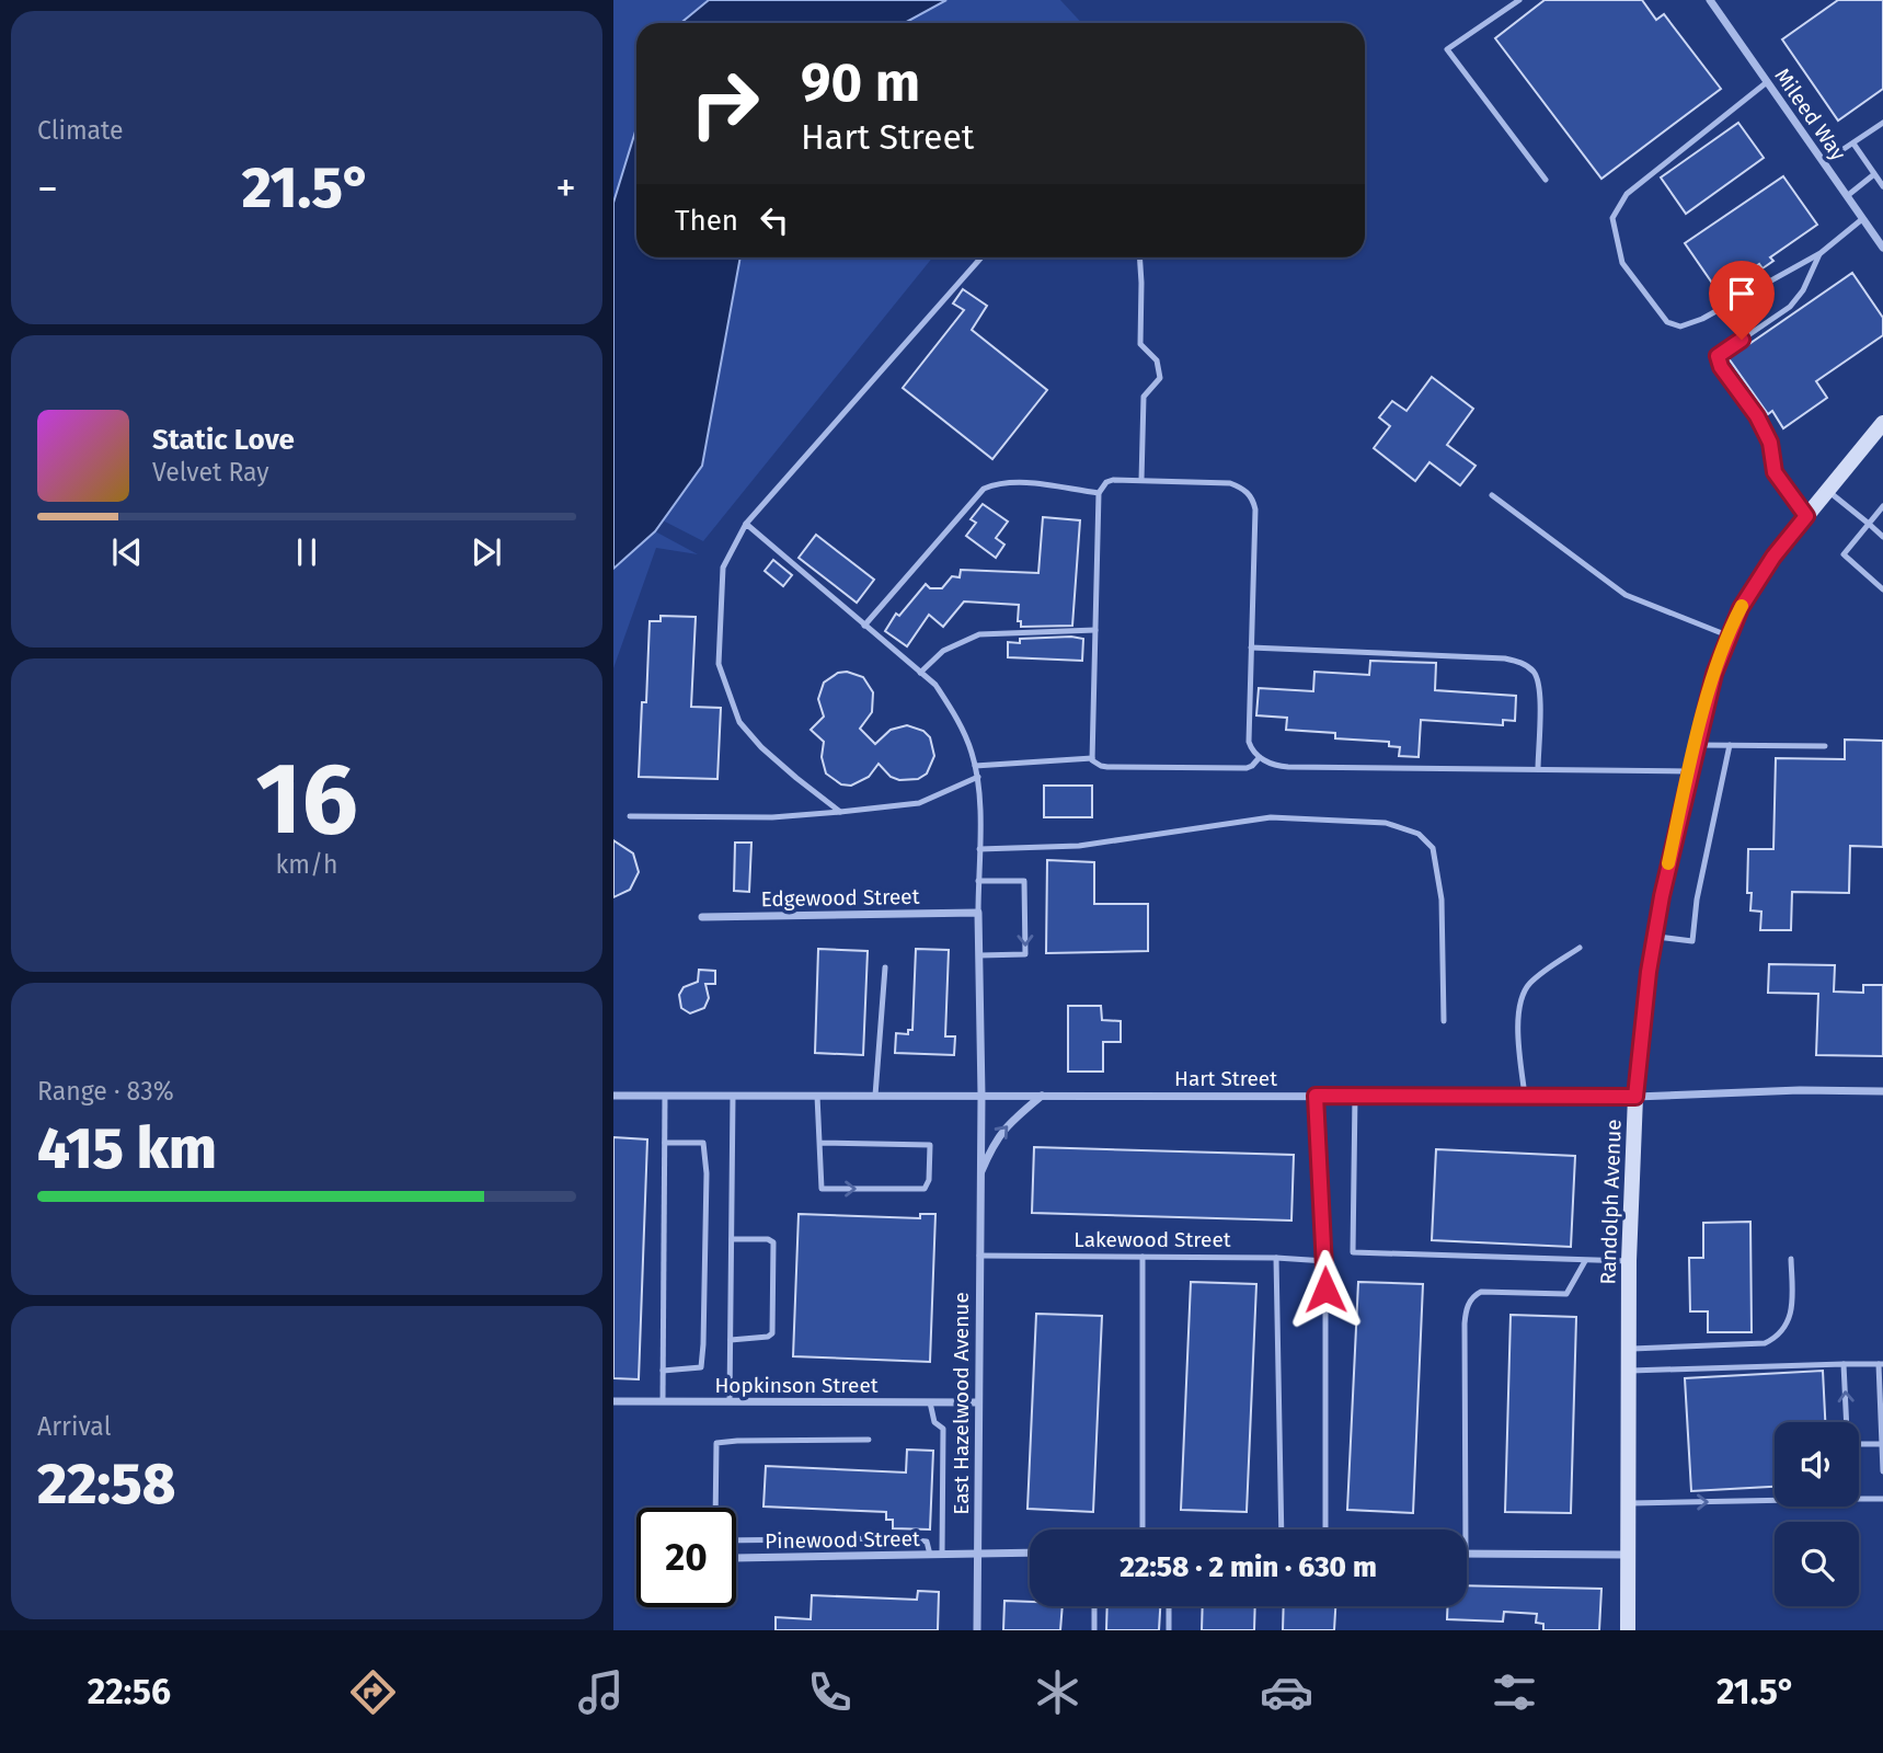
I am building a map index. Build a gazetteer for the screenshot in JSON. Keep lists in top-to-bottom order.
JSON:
{
  "streets": {
    "main road": ["Randolph Avenue"],
    "street": [
      "Mileed Way",
      "Edgewood Street",
      "Hart Street",
      "Hopkinson Street",
      "East Hazelwood Avenue",
      "Pinewood Street"
    ],
    "lane": ["Lakewood Street"]
  },
  "crossings": [
    ["Edgewood Street", "East Hazelwood Avenue"],
    ["Hart Street", "Randolph Avenue"],
    ["Hart Street", "East Hazelwood Avenue"],
    ["Lakewood Street", "East Hazelwood Avenue"],
    ["Hopkinson Street", "East Hazelwood Avenue"],
    ["East Hazelwood Avenue", "Pinewood Street"]
  ],
  "page": {
    "tile": [
      "Climate",
      ["16", "km/h"],
      ["Range · 83%", "415 km"],
      ["Arrival", "22:58"]
    ],
    "turn": ["90 m", "Hart Street"],
    "heat": ["−", "21.5°", "+"],
    "then": "Then",
    "song": ["Static Love", "Velvet Ray"],
    "limit": "20",
    "trip": "22:58 · 2 min · 630 m",
    "tabs": ["22:56", "21.5°"]
  }
}
